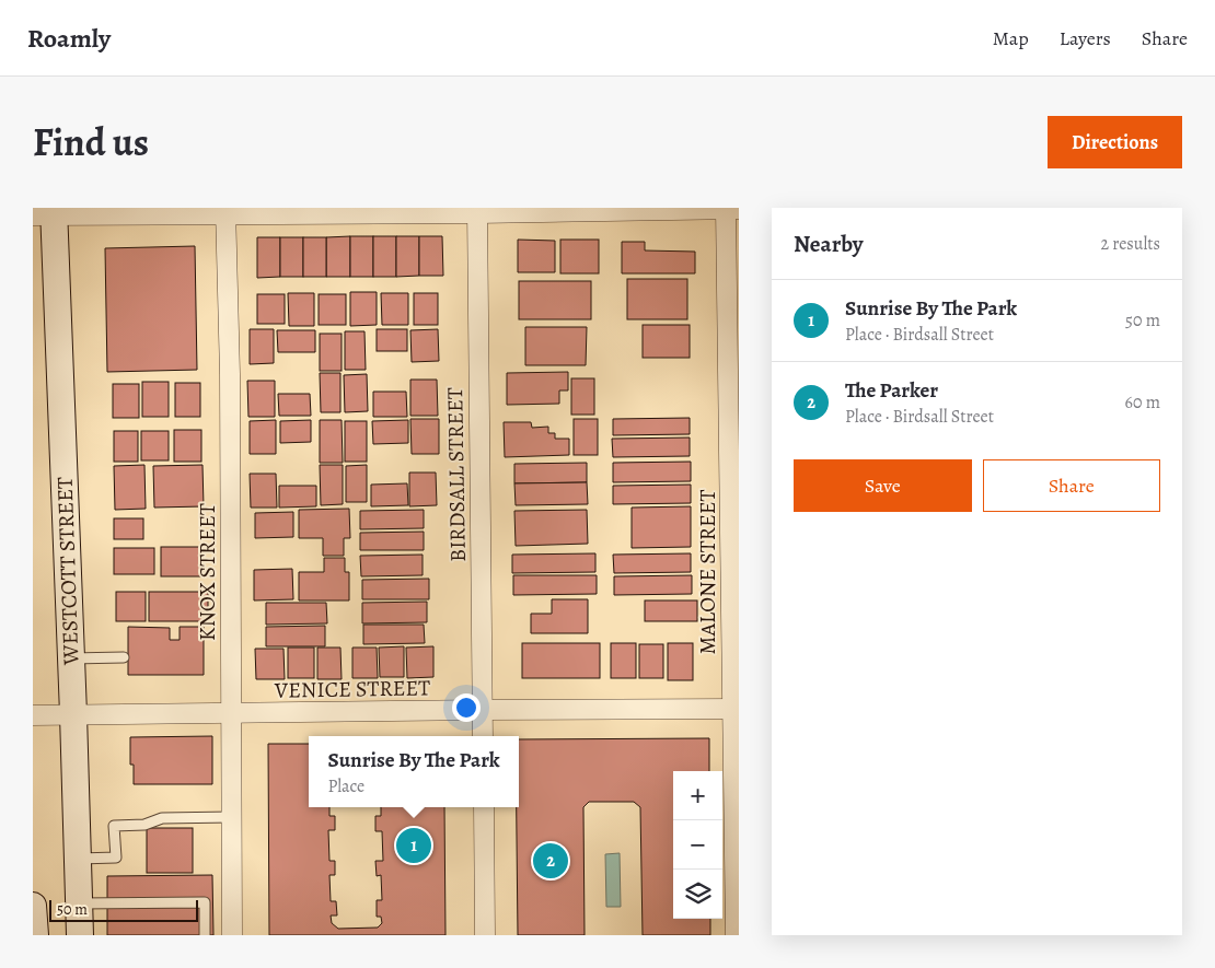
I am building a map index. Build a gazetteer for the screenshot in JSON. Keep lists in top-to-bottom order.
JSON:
{
  "streets": {
    "main road": ["WESTCOTT STREET"],
    "street": [
      "BIRDSALL STREET",
      "KNOX STREET",
      "MALONE STREET",
      "VENICE STREET"
    ]
  },
  "crossings": [
    ["BIRDSALL STREET", "VENICE STREET"],
    ["WESTCOTT STREET", "VENICE STREET"],
    ["KNOX STREET", "VENICE STREET"],
    ["MALONE STREET", "VENICE STREET"]
  ],
  "scale_bar": "50 m",
  "page": {
    "header": "Roamly",
    "nav": ["Map", "Layers", "Share"],
    "title": "Find us",
    "buttons": [
      "Directions",
      ["Save", "Share"]
    ],
    "heading": ["Nearby", "2 results"],
    "list": [
      {
        "mark": "1",
        "name": "Sunrise By The Park",
        "note": "Place · Birdsall Street",
        "value": "50 m"
      },
      {
        "mark": "2",
        "name": "The Parker",
        "note": "Place · Birdsall Street",
        "value": "60 m"
      }
    ],
    "popup": ["Sunrise By The Park", "Place"],
    "map_buttons": ["+", "−"],
    "pins": ["1", "2"],
    "scale": "50 m"
  }
}
